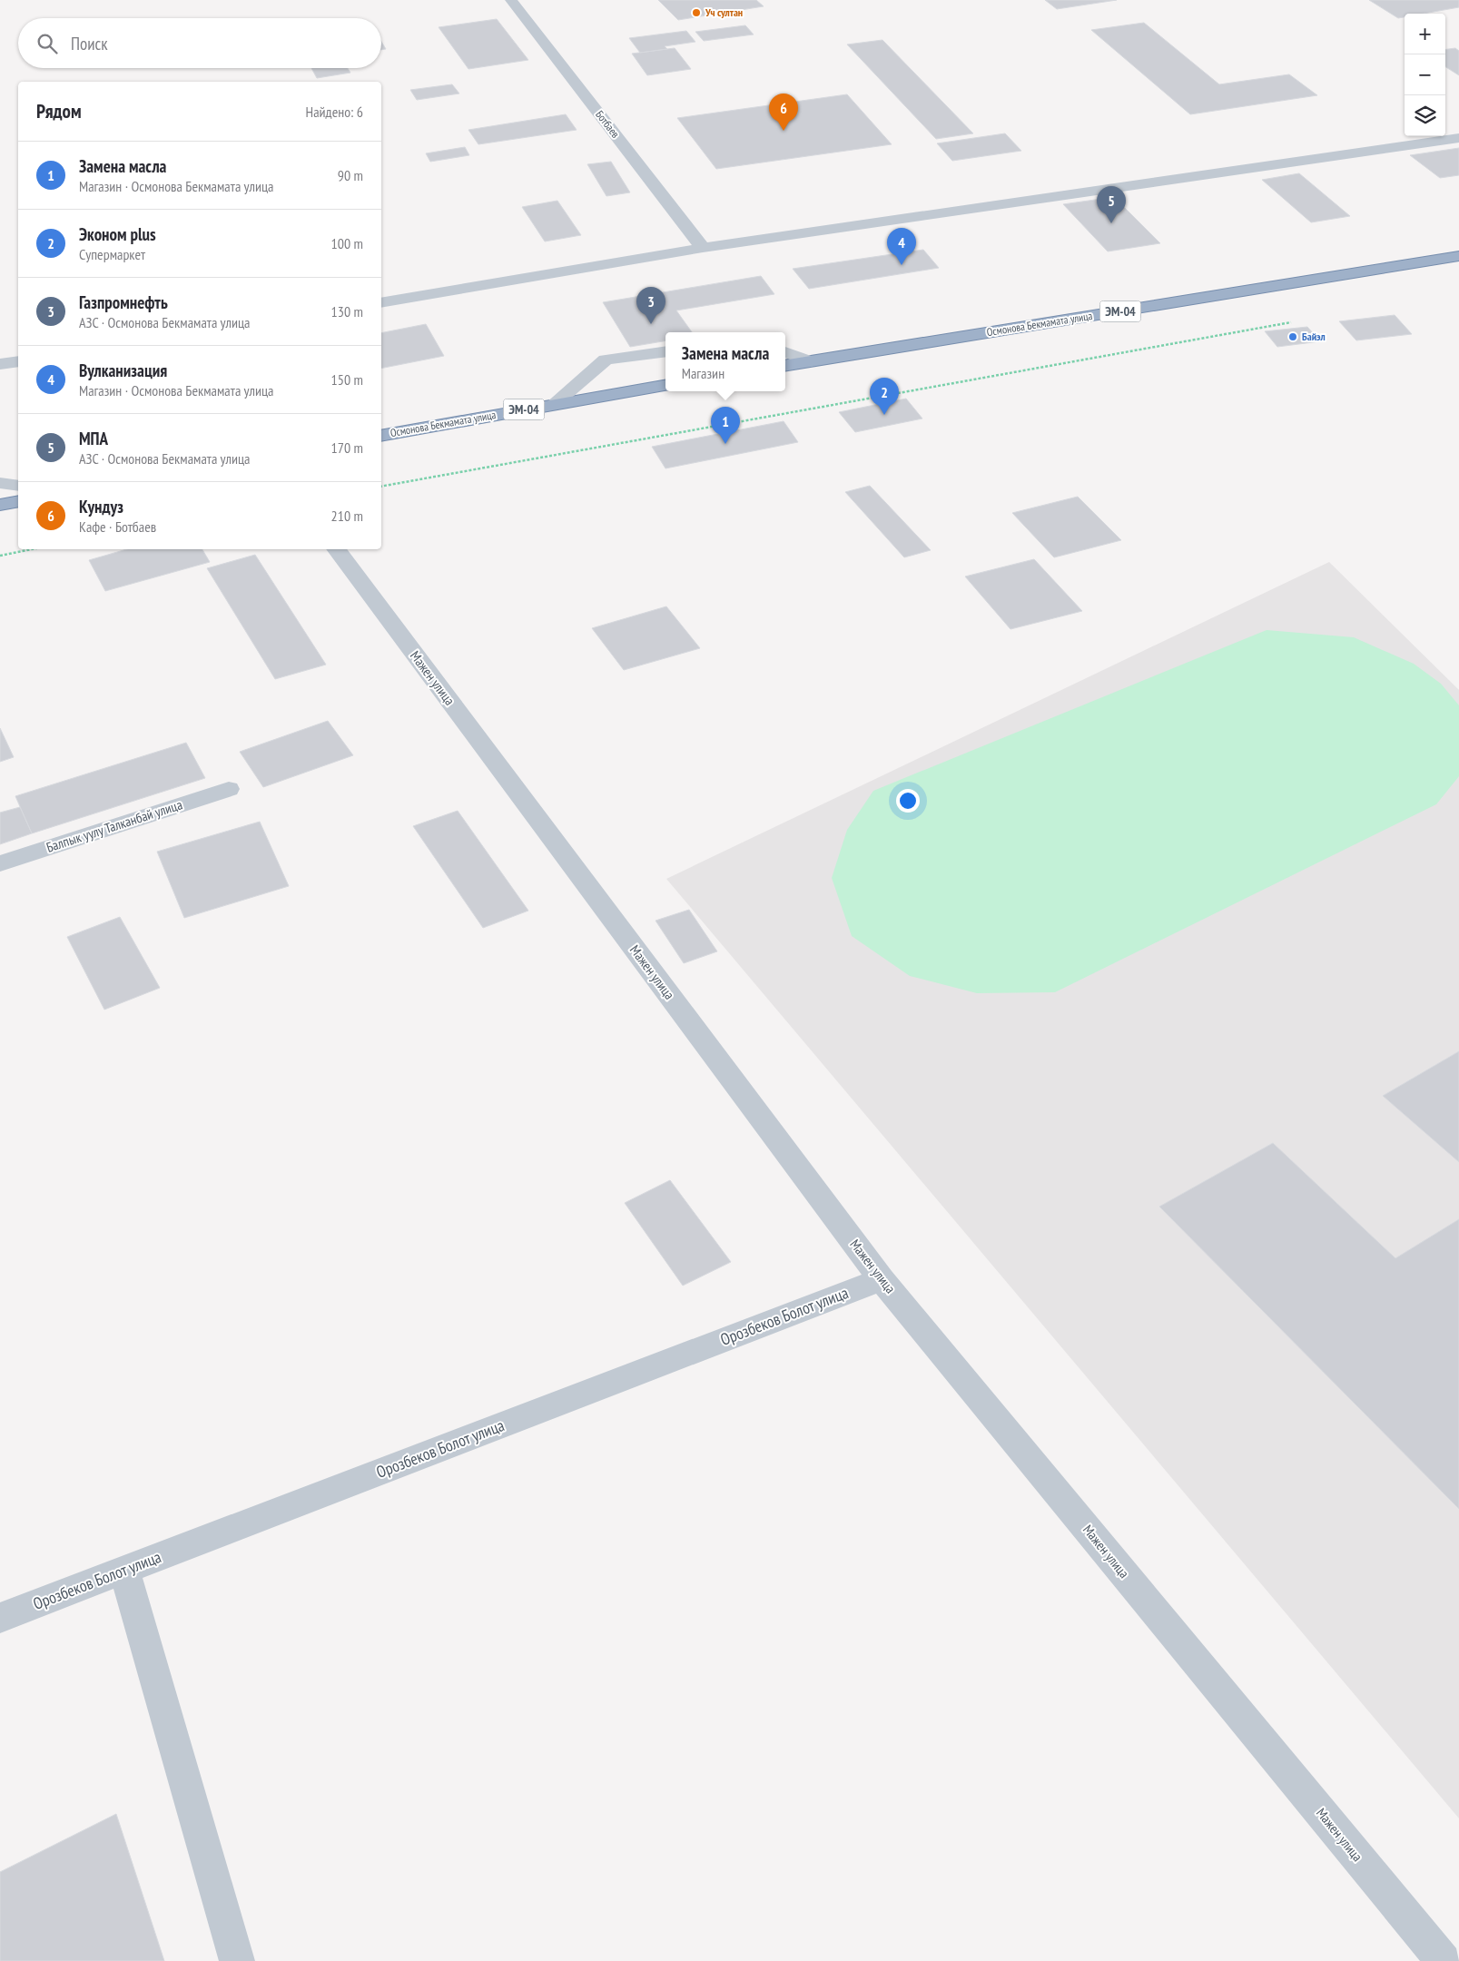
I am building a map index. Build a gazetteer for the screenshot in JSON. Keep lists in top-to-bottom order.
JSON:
{
  "streets": {
    "highway": ["ЭМ-04", "Осмонова Бекмамата улица"],
    "street": [
      "Ботбаев",
      "Мажен улица",
      "Балпык уулу Талканбай улица",
      "Орозбеков Болот улица"
    ]
  },
  "crossings": [
    ["Мажен улица", "Орозбеков Болот улица"]
  ],
  "places": ["Уч султан", "Байэл"],
  "page": {
    "map_buttons": ["+", "−"],
    "search": "Поиск",
    "heading": ["Рядом", "Найдено: 6"],
    "pins": [
      "6",
      "5",
      "4",
      "3",
      "2",
      "1"
    ],
    "list": [
      {
        "mark": "1",
        "name": "Замена масла",
        "note": "Магазин · Осмонова Бекмамата улица",
        "value": "90 m"
      },
      {
        "mark": "2",
        "name": "Эконом plus",
        "note": "Супермаркет",
        "value": "100 m"
      },
      {
        "mark": "3",
        "name": "Газпромнефть",
        "note": "АЗС · Осмонова Бекмамата улица",
        "value": "130 m"
      },
      {
        "mark": "4",
        "name": "Вулканизация",
        "note": "Магазин · Осмонова Бекмамата улица",
        "value": "150 m"
      },
      {
        "mark": "5",
        "name": "МПА",
        "note": "АЗС · Осмонова Бекмамата улица",
        "value": "170 m"
      },
      {
        "mark": "6",
        "name": "Кундуз",
        "note": "Кафе · Ботбаев",
        "value": "210 m"
      }
    ],
    "popup": ["Замена масла", "Магазин"]
  }
}
